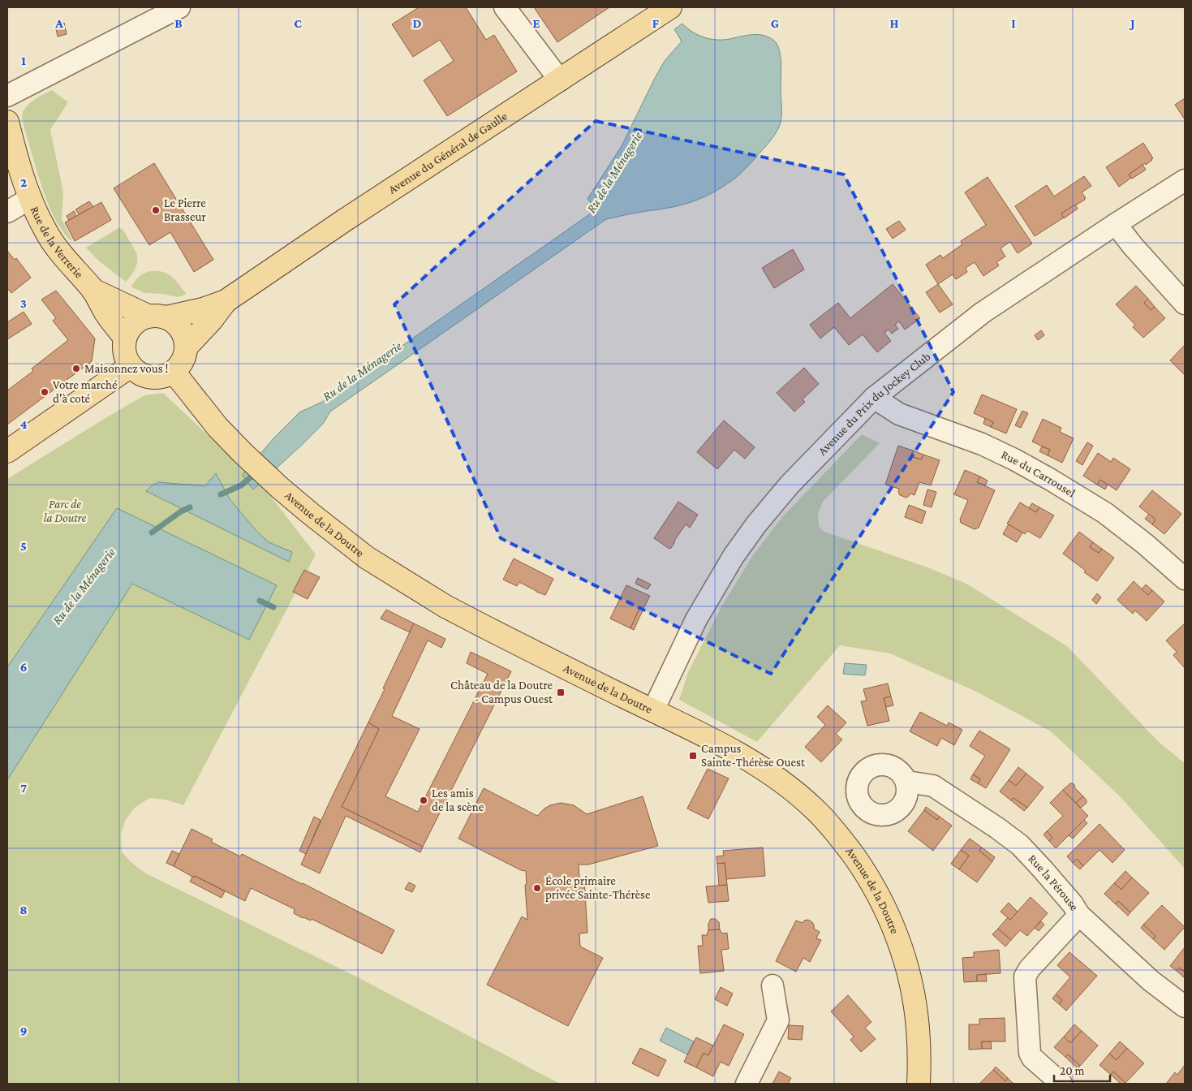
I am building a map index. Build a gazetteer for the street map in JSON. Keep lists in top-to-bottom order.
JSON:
{
  "streets": {
    "main road": ["Avenue du Général de Gaulle", "Rue de la Verrerie", "Avenue de la Doutre"],
    "street": ["Avenue du Prix du Jockey Club", "Rue du Carrousel", "Rue la Pérouse"]
  },
  "crossings": [
    ["Avenue du Général de Gaulle", "Rue de la Verrerie"],
    ["Avenue du Général de Gaulle", "Avenue de la Doutre"],
    ["Rue de la Verrerie", "Avenue de la Doutre"],
    ["Avenue du Prix du Jockey Club", "Rue du Carrousel"],
    ["Avenue du Prix du Jockey Club", "Avenue de la Doutre"]
  ],
  "water": ["Ru de la Ménagerie"],
  "parks": ["Parc de la Doutre"],
  "places": {
    "other": [
      "Le Pierre Brasseur",
      "Maisonnez vous !",
      "Votre marché d'à coté",
      "Les amis de la scène",
      "École primaire privée Sainte-Thérèse"
    ],
    "transit": ["Château de la Doutre - Campus Ouest", "Campus Sainte-Thérèse Ouest"]
  },
  "scale_bar": "20 m",
  "grid": {
    "columns": [
      "A",
      "B",
      "C",
      "D",
      "E",
      "F",
      "G",
      "H",
      "I",
      "J"
    ],
    "rows": [
      "1",
      "2",
      "3",
      "4",
      "5",
      "6",
      "7",
      "8",
      "9"
    ]
  }
}
